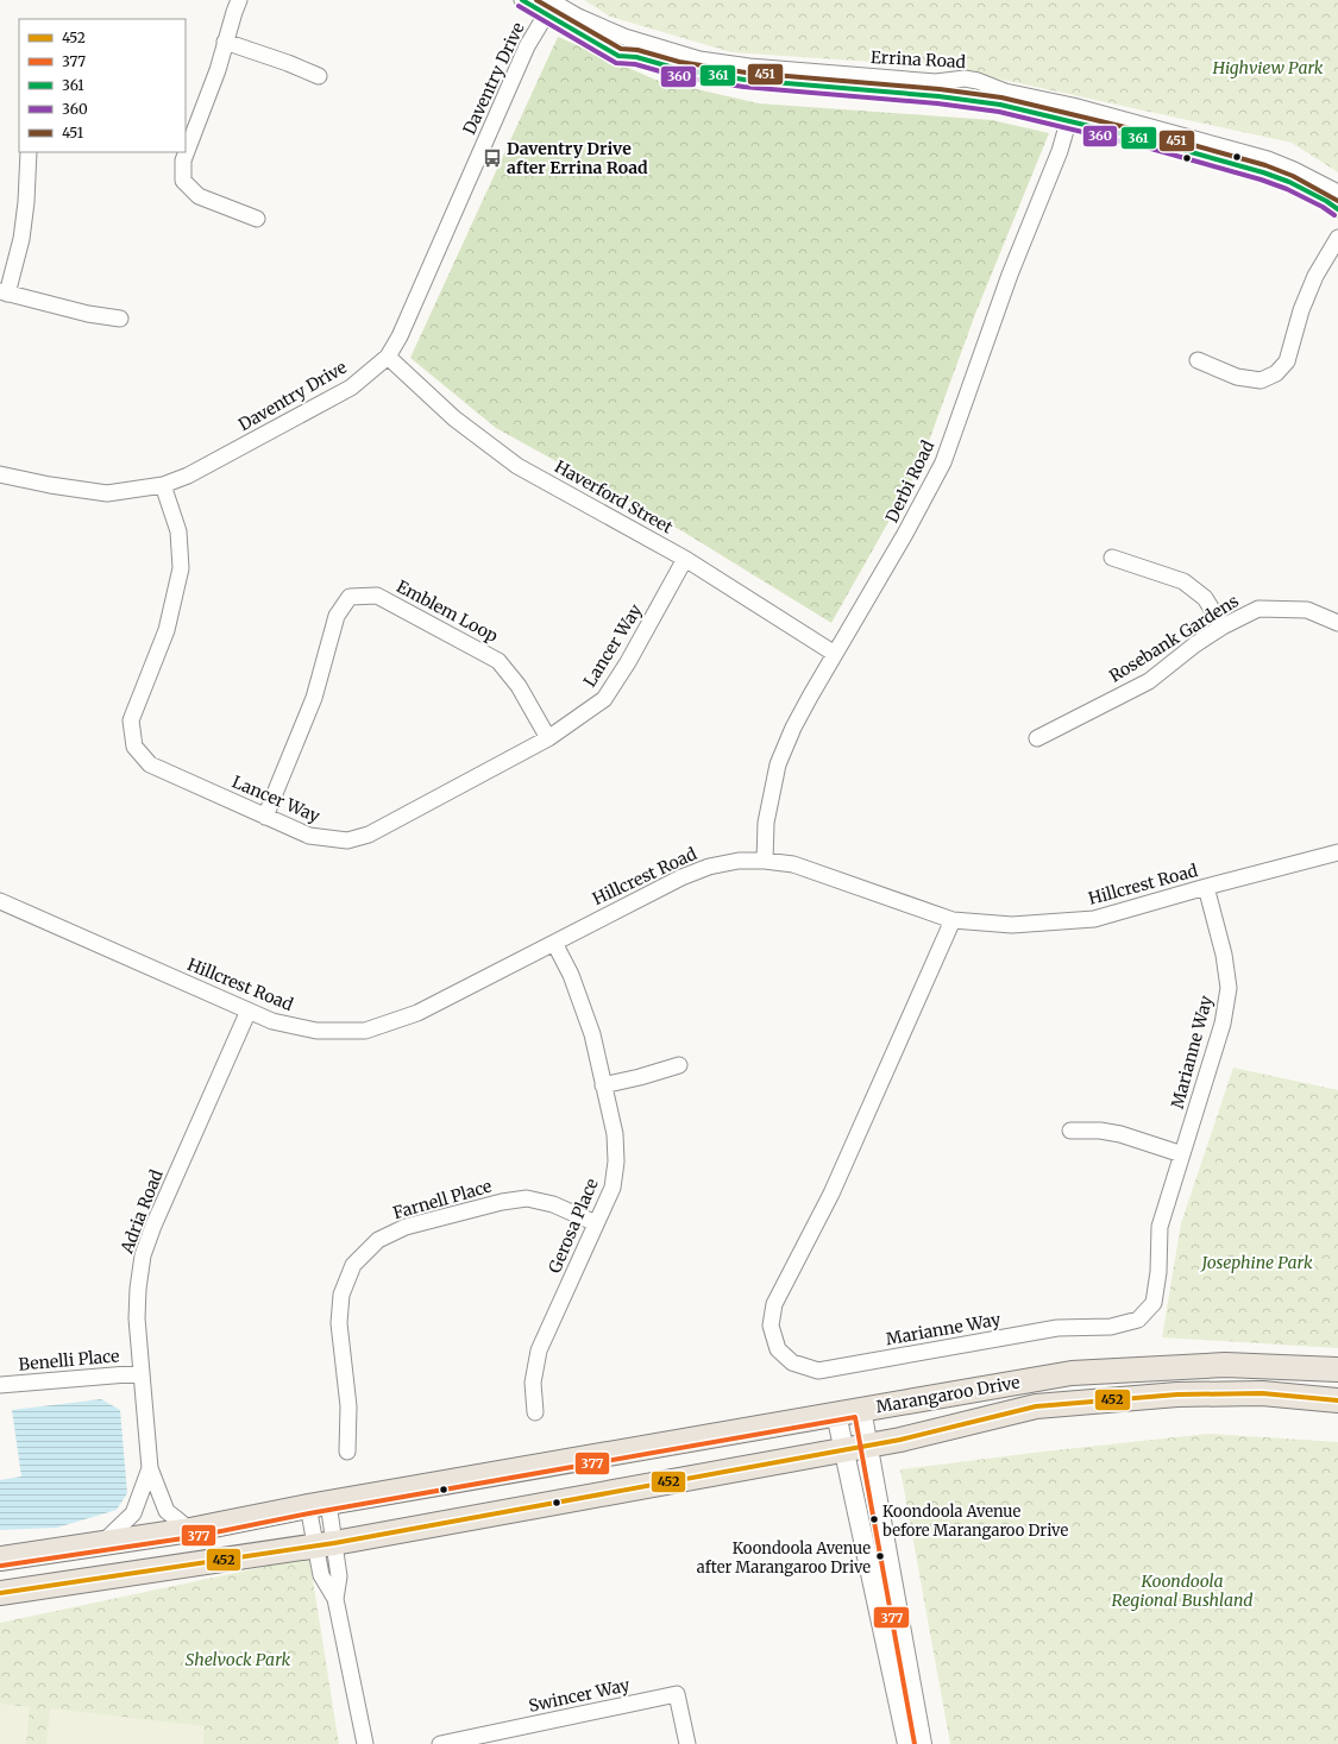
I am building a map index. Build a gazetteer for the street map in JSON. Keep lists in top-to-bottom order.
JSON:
{
  "streets": {
    "main road": ["Marangaroo Drive"],
    "street": [
      "Errina Road",
      "Daventry Drive",
      "Derbi Road",
      "Haverford Street",
      "Emblem Loop",
      "Rosebank Gardens",
      "Lancer Way",
      "Hillcrest Road",
      "Marianne Way",
      "Farnell Place",
      "Adria Road",
      "Gerosa Place",
      "Benelli Place",
      "Swincer Way"
    ]
  },
  "crossings": [
    ["Errina Road", "Daventry Drive"],
    ["Errina Road", "Derbi Road"],
    ["Daventry Drive", "Haverford Street"],
    ["Daventry Drive", "Lancer Way"],
    ["Derbi Road", "Haverford Street"],
    ["Derbi Road", "Hillcrest Road"],
    ["Haverford Street", "Lancer Way"],
    ["Emblem Loop", "Lancer Way"],
    ["Hillcrest Road", "Marianne Way"],
    ["Hillcrest Road", "Adria Road"],
    ["Hillcrest Road", "Gerosa Place"],
    ["Farnell Place", "Gerosa Place"],
    ["Adria Road", "Benelli Place"],
    ["Adria Road", "Marangaroo Drive"]
  ],
  "parks": [
    "Highview Park",
    "Josephine Park",
    "Koondoola Regional Bushland",
    "Shelvock Park"
  ],
  "places": {
    "bus stop": ["Daventry Drive after Errina Road"],
    "other": ["Koondoola Avenue before Marangaroo Drive", "Koondoola Avenue after Marangaroo Drive"]
  },
  "lines": [
    "transit line 361",
    "transit line 451",
    "transit line 360",
    "transit line 452",
    "transit line 377"
  ],
  "legend": [
    "452",
    "377",
    "361",
    "360",
    "451"
  ]
}
